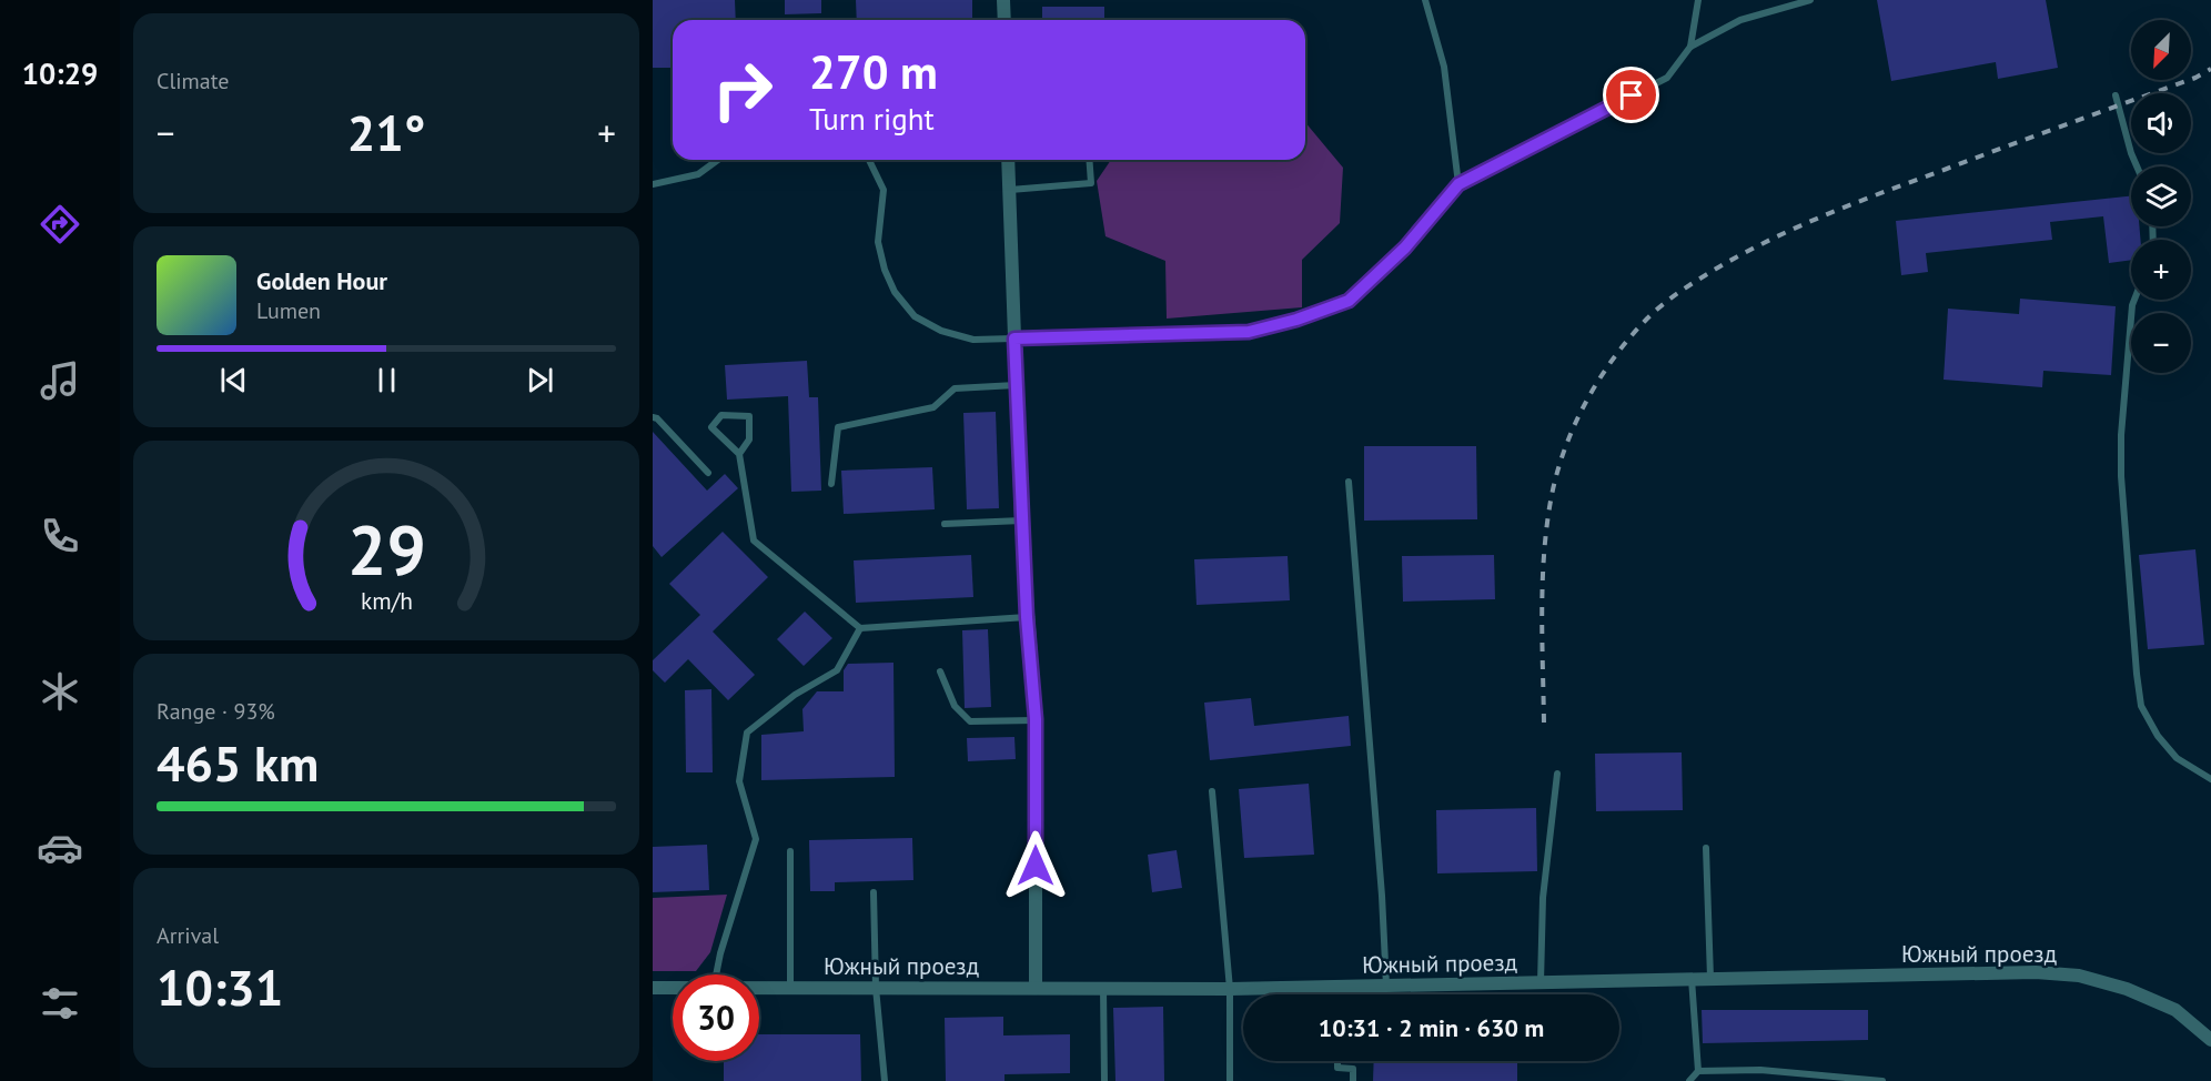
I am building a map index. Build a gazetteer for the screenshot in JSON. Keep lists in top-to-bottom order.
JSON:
{
  "streets": {
    "street": ["Южный проезд"]
  },
  "north": "bottom left",
  "page": {
    "tabs": "10:29",
    "tile": [
      "Climate",
      ["Range · 93%", "465 km"],
      ["Arrival", "10:31"]
    ],
    "map_buttons": ["+", "−"],
    "turn": ["270 m", "Turn right"],
    "heat": ["−", "21°", "+"],
    "song": ["Golden Hour", "Lumen"],
    "limit": "30",
    "trip": "10:31 · 2 min · 630 m",
    "gauge": ["29", "km/h"]
  }
}
